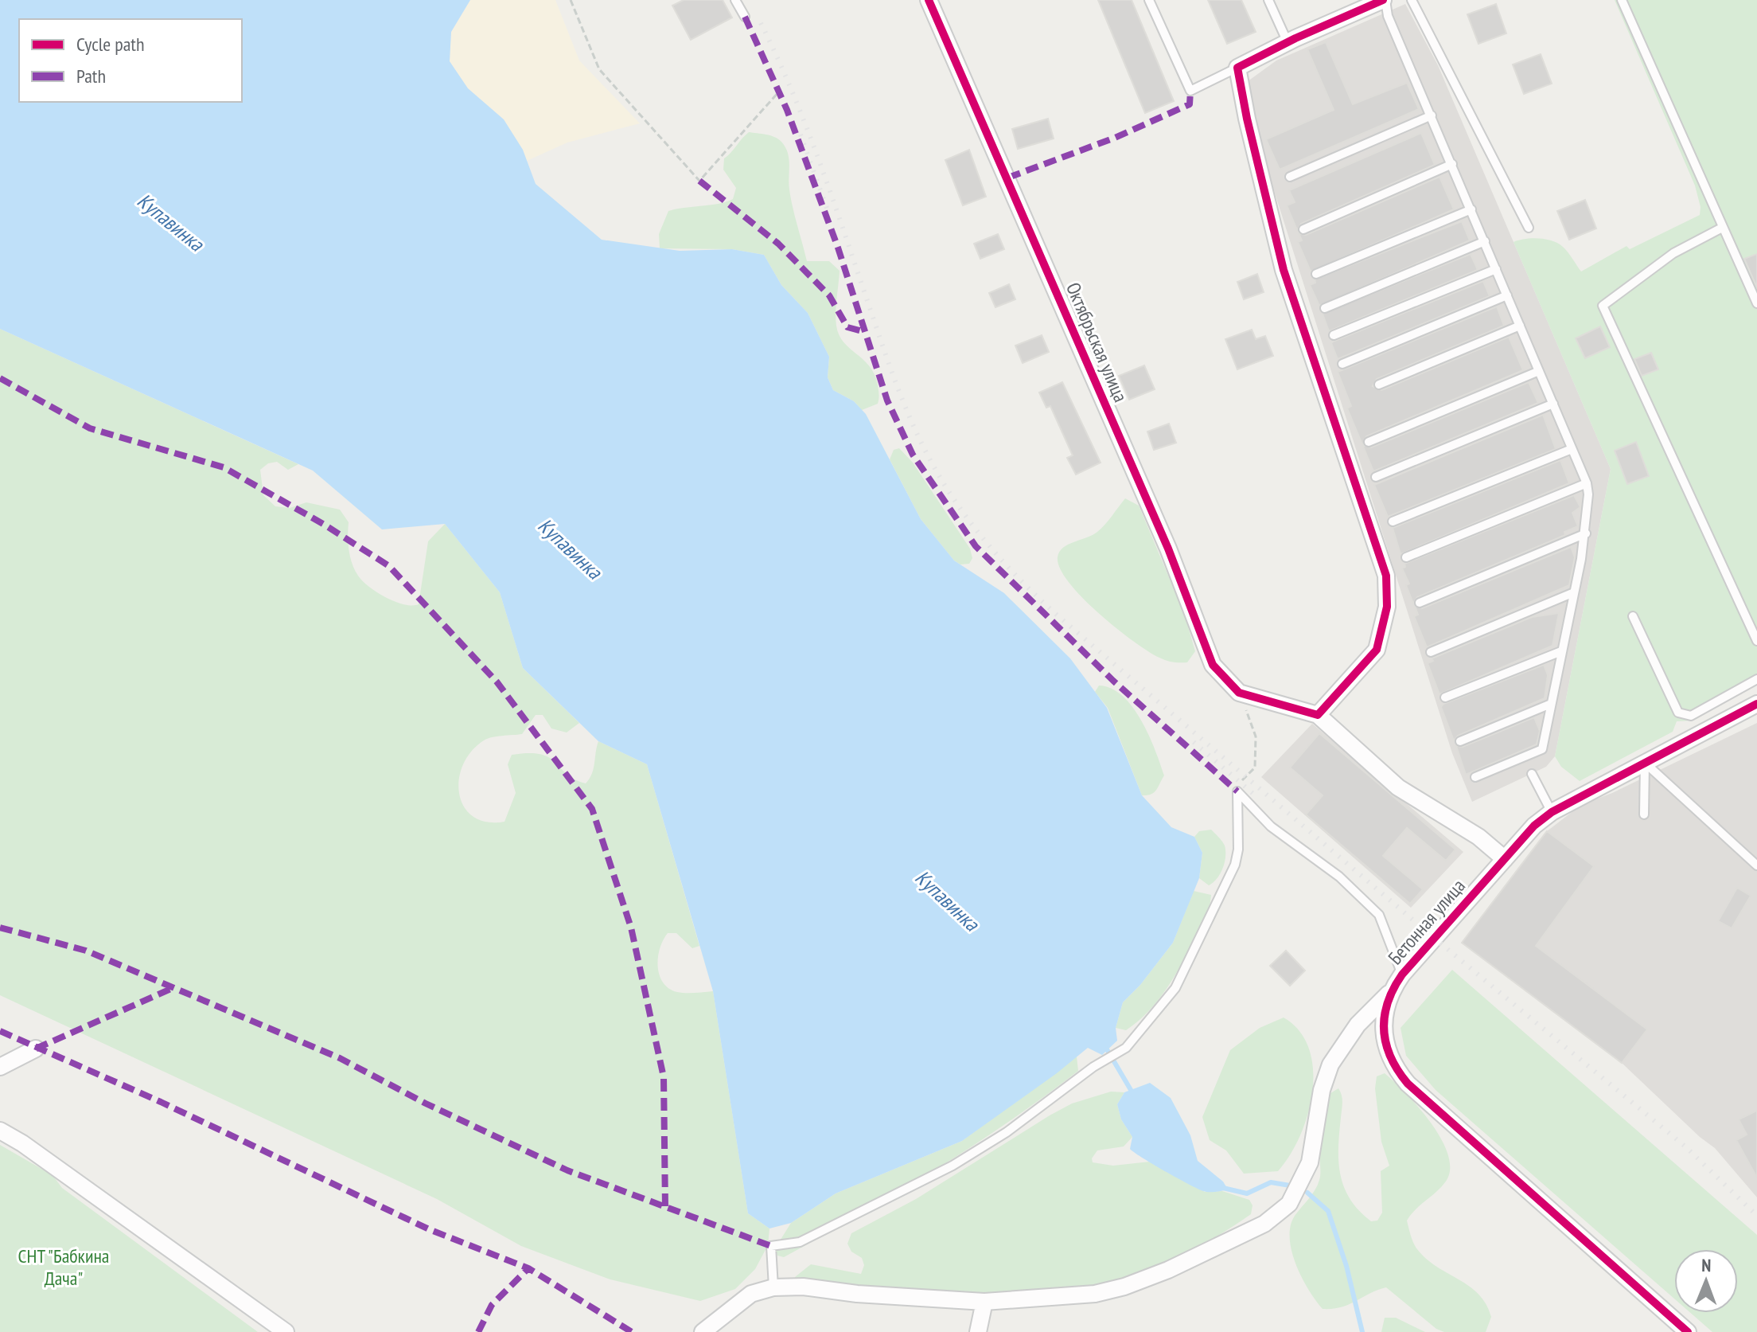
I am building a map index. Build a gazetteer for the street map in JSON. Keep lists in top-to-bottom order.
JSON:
{
  "streets": {
    "street": ["Октябрьская улица", "Бетонная улица"]
  },
  "water": ["Купавинка"],
  "parks": ["СНТ \"Бабкина Дача\""],
  "legend": ["Cycle path", "Path"],
  "north": "top"
}
